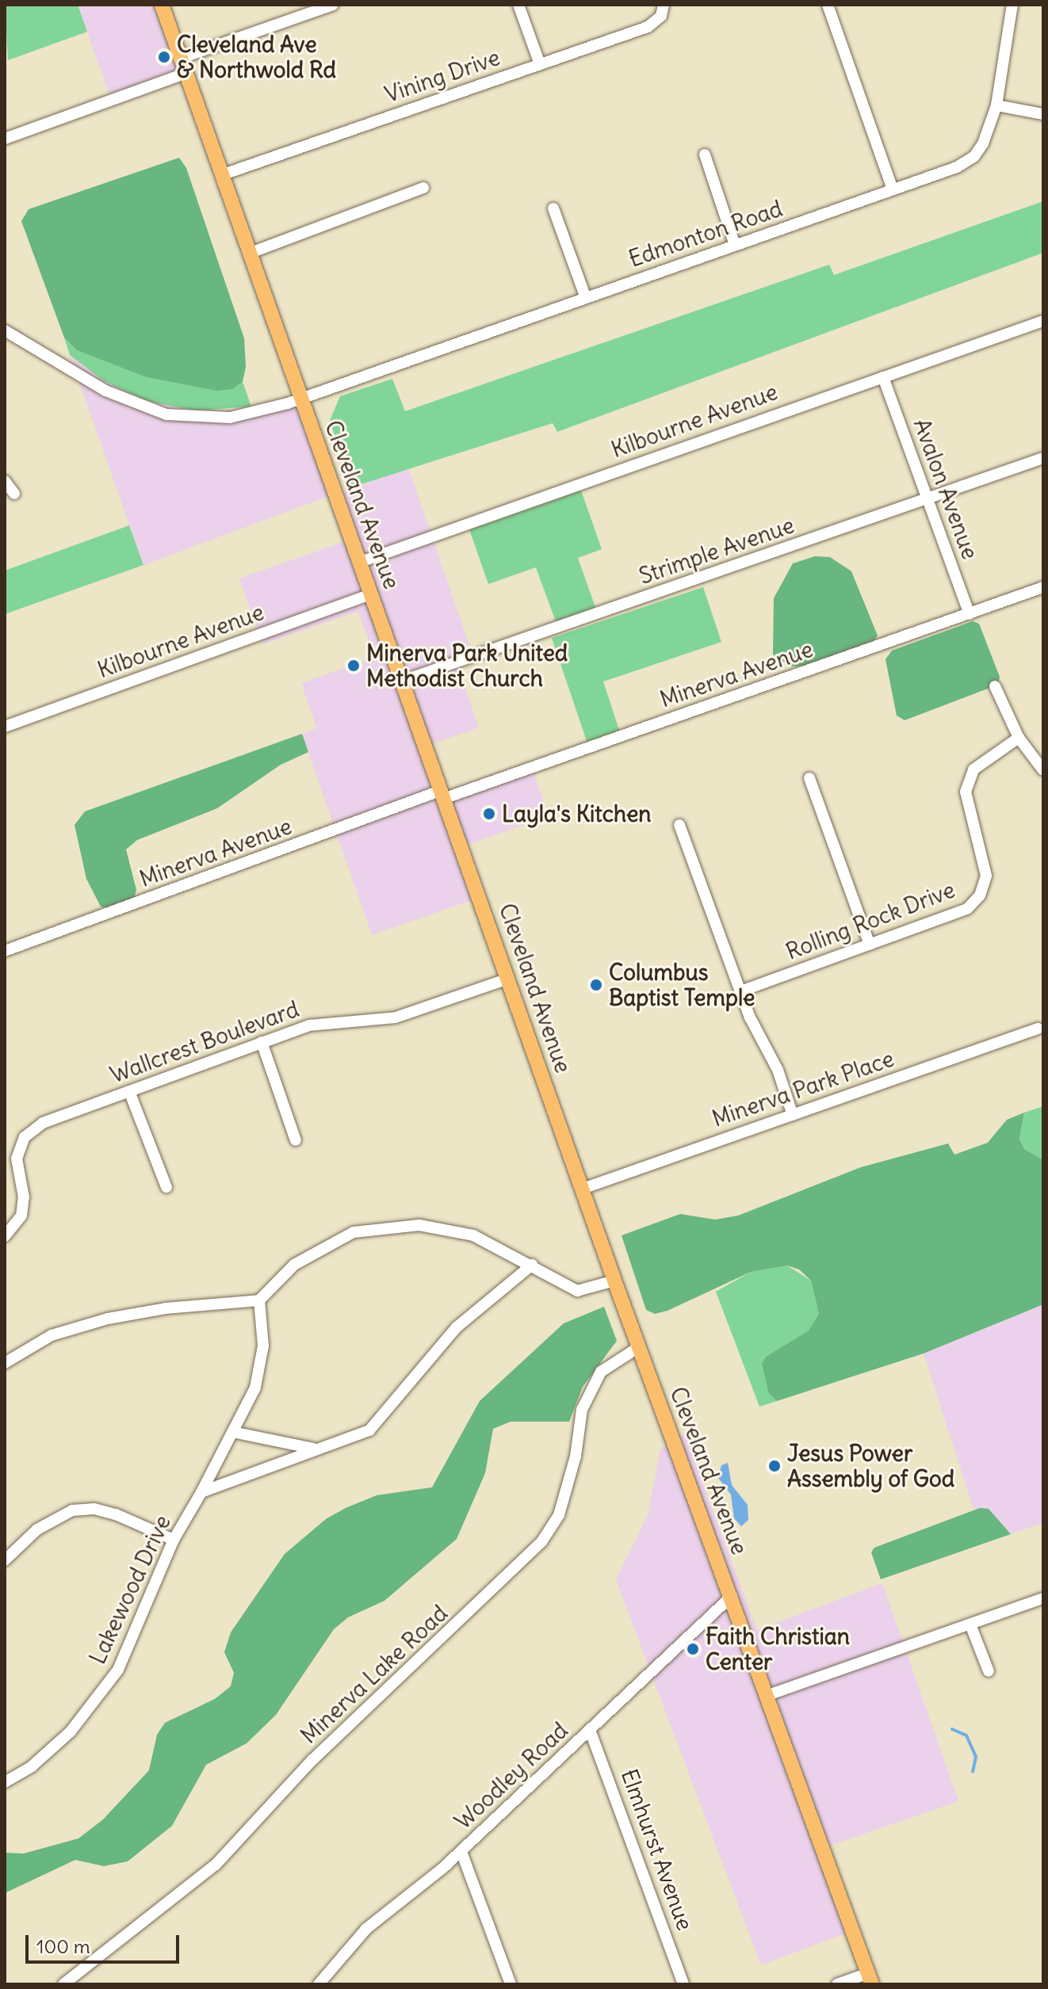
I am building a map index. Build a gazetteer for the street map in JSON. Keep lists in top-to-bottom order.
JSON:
{
  "streets": {
    "main road": ["Cleveland Avenue"],
    "street": [
      "Vining Drive",
      "Edmonton Road",
      "Kilbourne Avenue",
      "Avalon Avenue",
      "Strimple Avenue",
      "Minerva Avenue",
      "Rolling Rock Drive",
      "Wallcrest Boulevard",
      "Minerva Park Place",
      "Lakewood Drive",
      "Minerva Lake Road",
      "Woodley Road",
      "Elmhurst Avenue"
    ]
  },
  "crossings": [
    ["Vining Drive", "Cleveland Avenue"],
    ["Edmonton Road", "Cleveland Avenue"],
    ["Kilbourne Avenue", "Avalon Avenue"],
    ["Kilbourne Avenue", "Cleveland Avenue"],
    ["Avalon Avenue", "Strimple Avenue"],
    ["Avalon Avenue", "Minerva Avenue"],
    ["Cleveland Avenue", "Strimple Avenue"],
    ["Cleveland Avenue", "Minerva Avenue"],
    ["Cleveland Avenue", "Wallcrest Boulevard"],
    ["Cleveland Avenue", "Minerva Park Place"],
    ["Cleveland Avenue", "Minerva Lake Road"],
    ["Cleveland Avenue", "Woodley Road"],
    ["Woodley Road", "Elmhurst Avenue"]
  ],
  "places": [
    "Cleveland Ave & Northwold Rd",
    "Minerva Park United Methodist Church",
    "Layla's Kitchen",
    "Columbus Baptist Temple",
    "Jesus Power Assembly of God",
    "Faith Christian Center"
  ],
  "scale_bar": "100 m"
}
